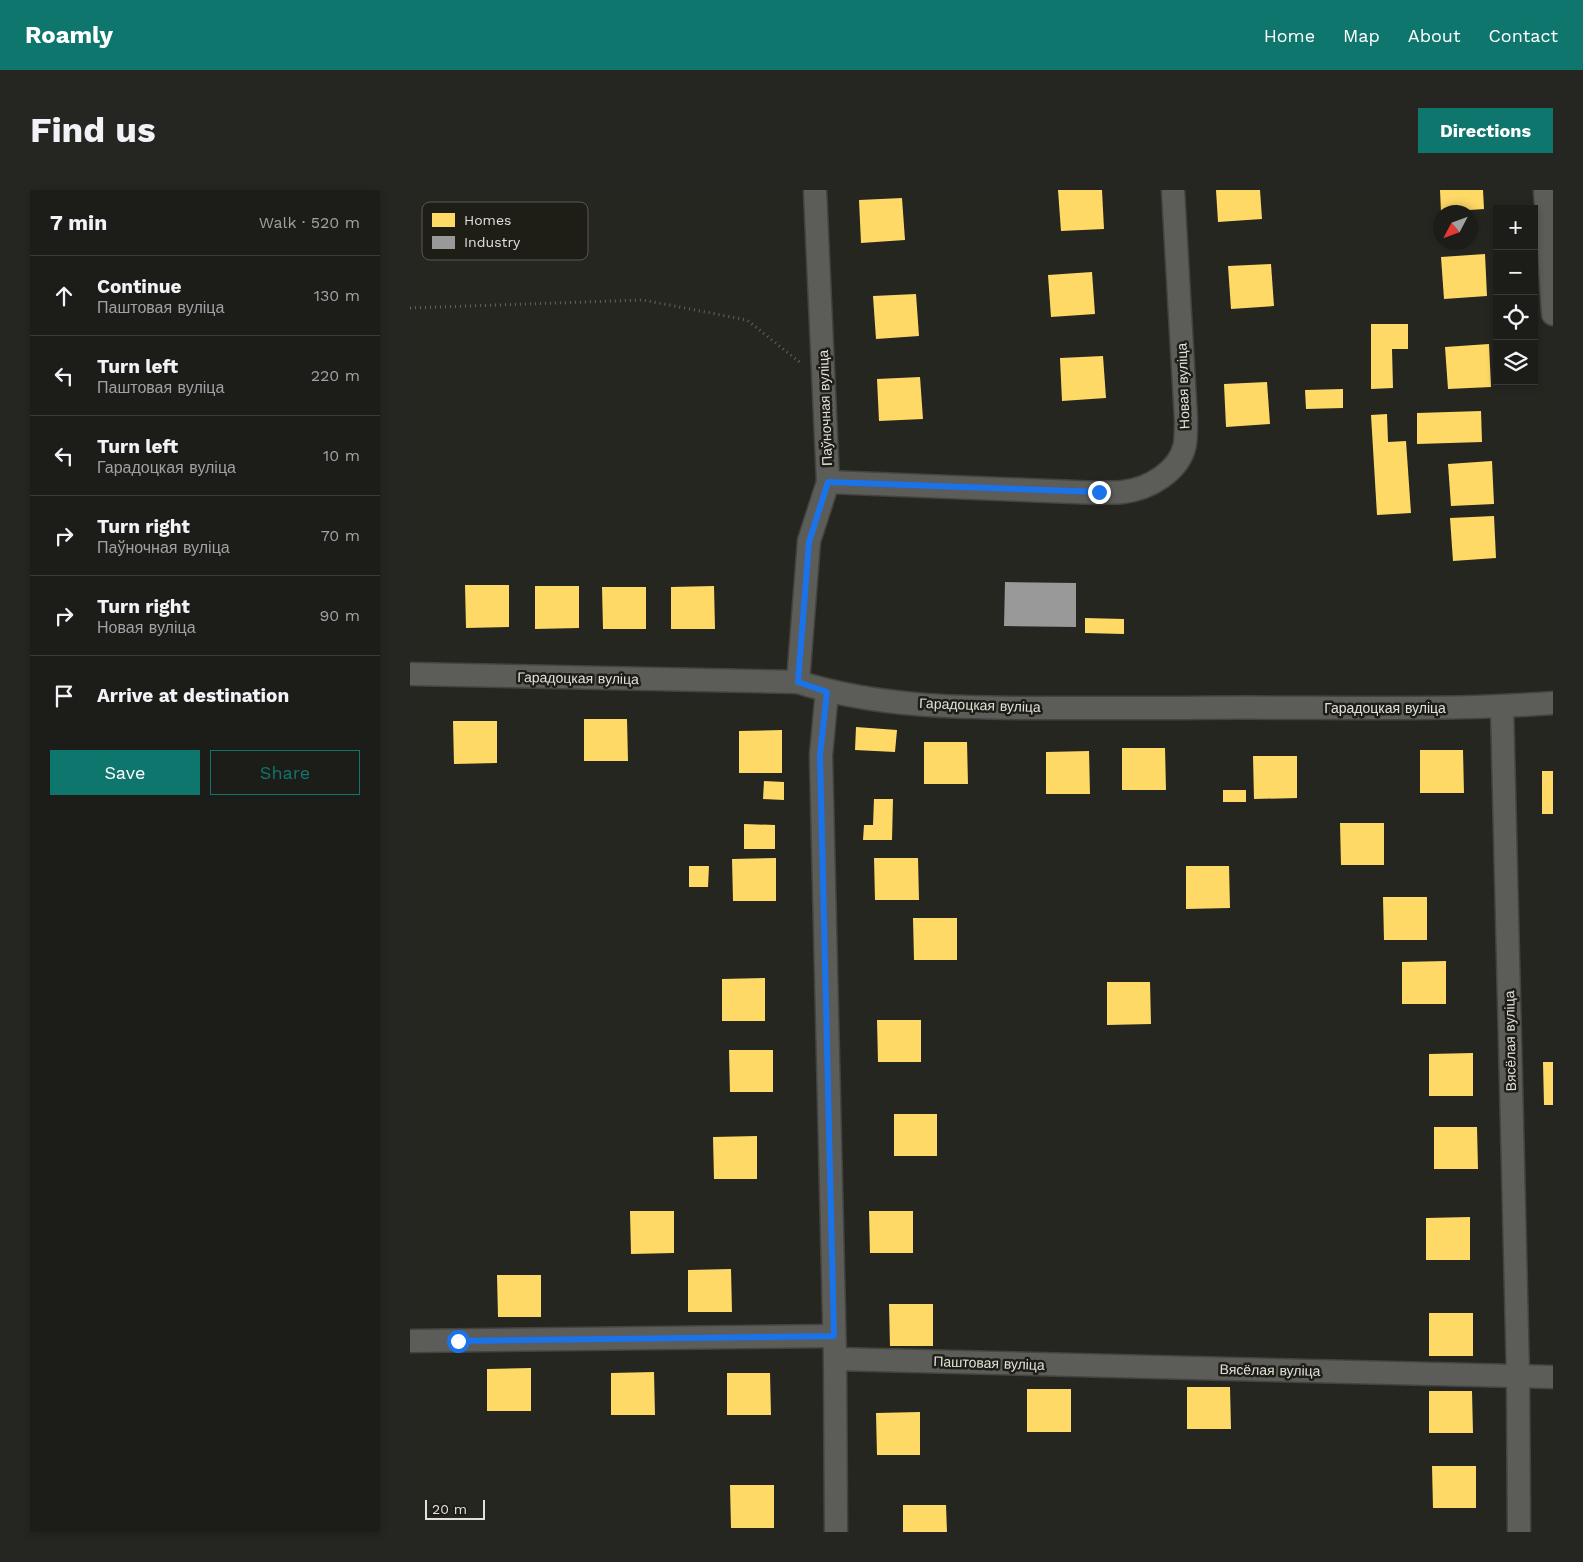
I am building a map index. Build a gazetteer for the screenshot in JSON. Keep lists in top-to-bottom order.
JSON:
{
  "streets": {
    "street": [
      "Новая вуліца",
      "Паўночная вуліца",
      "Гарадоцкая вуліца",
      "Вясёлая вуліца",
      "Паштовая вуліца"
    ]
  },
  "crossings": [
    ["Новая вуліца", "Паўночная вуліца"],
    ["Паўночная вуліца", "Гарадоцкая вуліца"],
    ["Гарадоцкая вуліца", "Вясёлая вуліца"],
    ["Вясёлая вуліца", "Паштовая вуліца"]
  ],
  "legend": ["Homes", "Industry"],
  "scale_bar": "20 m",
  "north": "bottom left",
  "page": {
    "header": "Roamly",
    "nav": [
      "Home",
      "Map",
      "About",
      "Contact"
    ],
    "buttons": [
      "Directions",
      ["Save", "Share"]
    ],
    "title": "Find us",
    "heading": ["7 min", "Walk · 520 m"],
    "map_buttons": ["+", "−"],
    "list": [
      ["Continue", "Паштовая вуліца", "130 m"],
      ["Turn left", "Паштовая вуліца", "220 m"],
      ["Turn left", "Гарадоцкая вуліца", "10 m"],
      ["Turn right", "Паўночная вуліца", "70 m"],
      ["Turn right", "Новая вуліца", "90 m"],
      "Arrive at destination"
    ],
    "scale": "20 m"
  }
}
